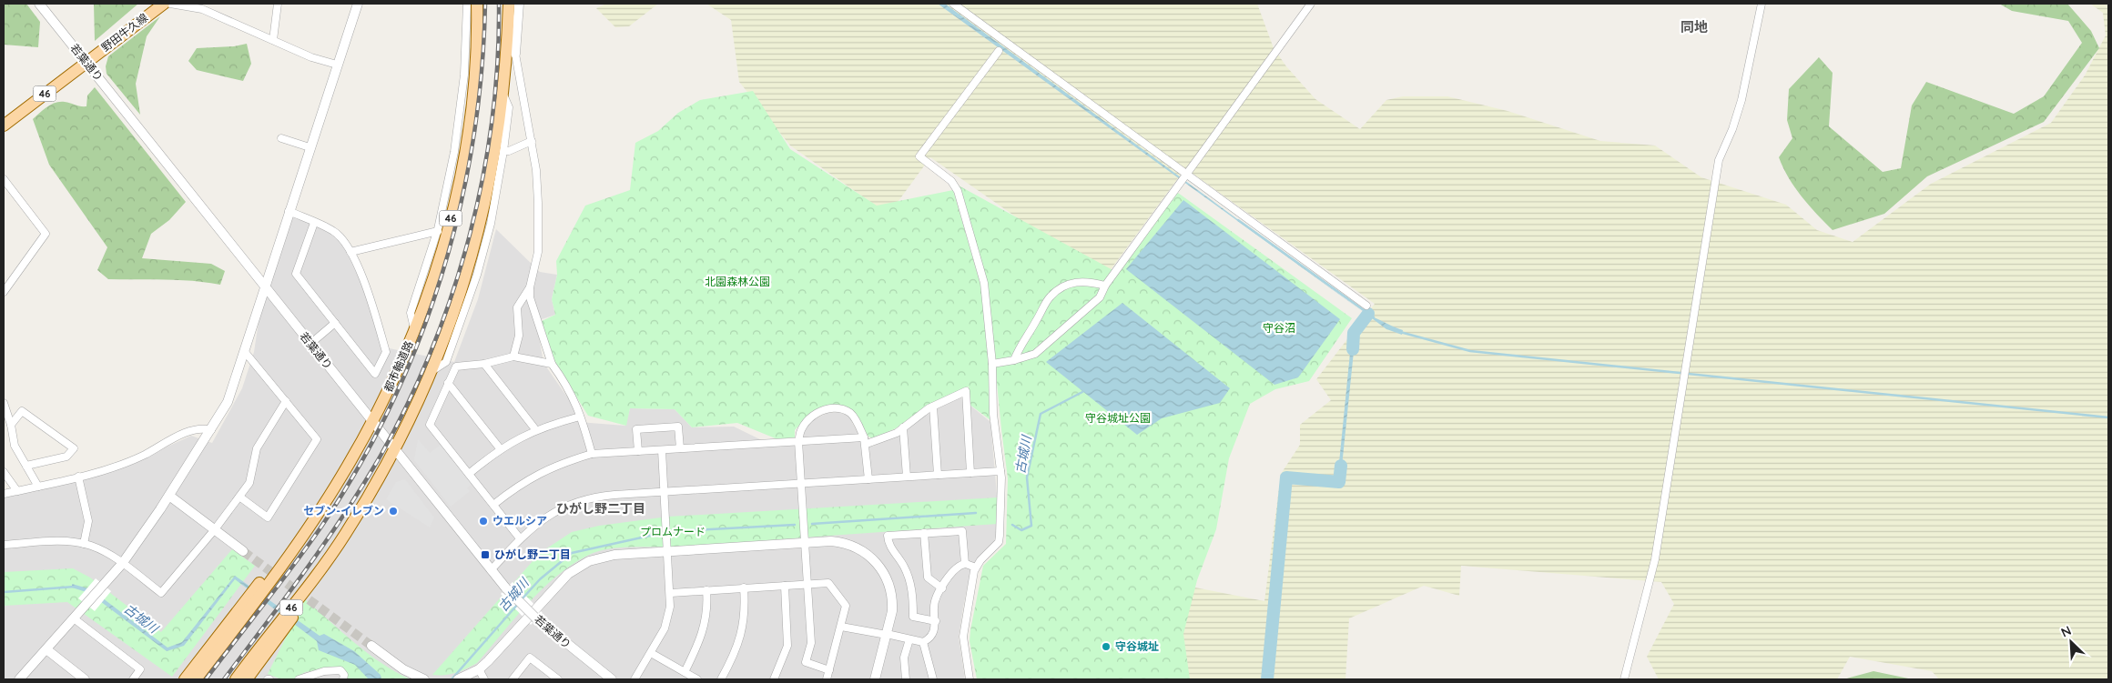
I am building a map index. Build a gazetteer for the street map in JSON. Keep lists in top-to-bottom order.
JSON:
{
  "streets": {
    "main road": ["野田牛久線", "46", "都市軸道路"],
    "street": ["若葉通り"]
  },
  "crossings": [
    ["野田牛久線", "若葉通り"],
    ["野田牛久線", "46"],
    ["若葉通り", "46"],
    ["若葉通り", "都市軸道路"],
    ["46", "都市軸道路"]
  ],
  "districts": ["同地", "ひがし野二丁目"],
  "water": ["古城川"],
  "parks": [
    "北園森林公園",
    "守谷沼",
    "守谷城址公園",
    "プロムナード"
  ],
  "places": {
    "other": ["セブン-イレブン", "ウエルシア", "守谷城址"],
    "transit": ["ひがし野二丁目"]
  },
  "north": "top left"
}
